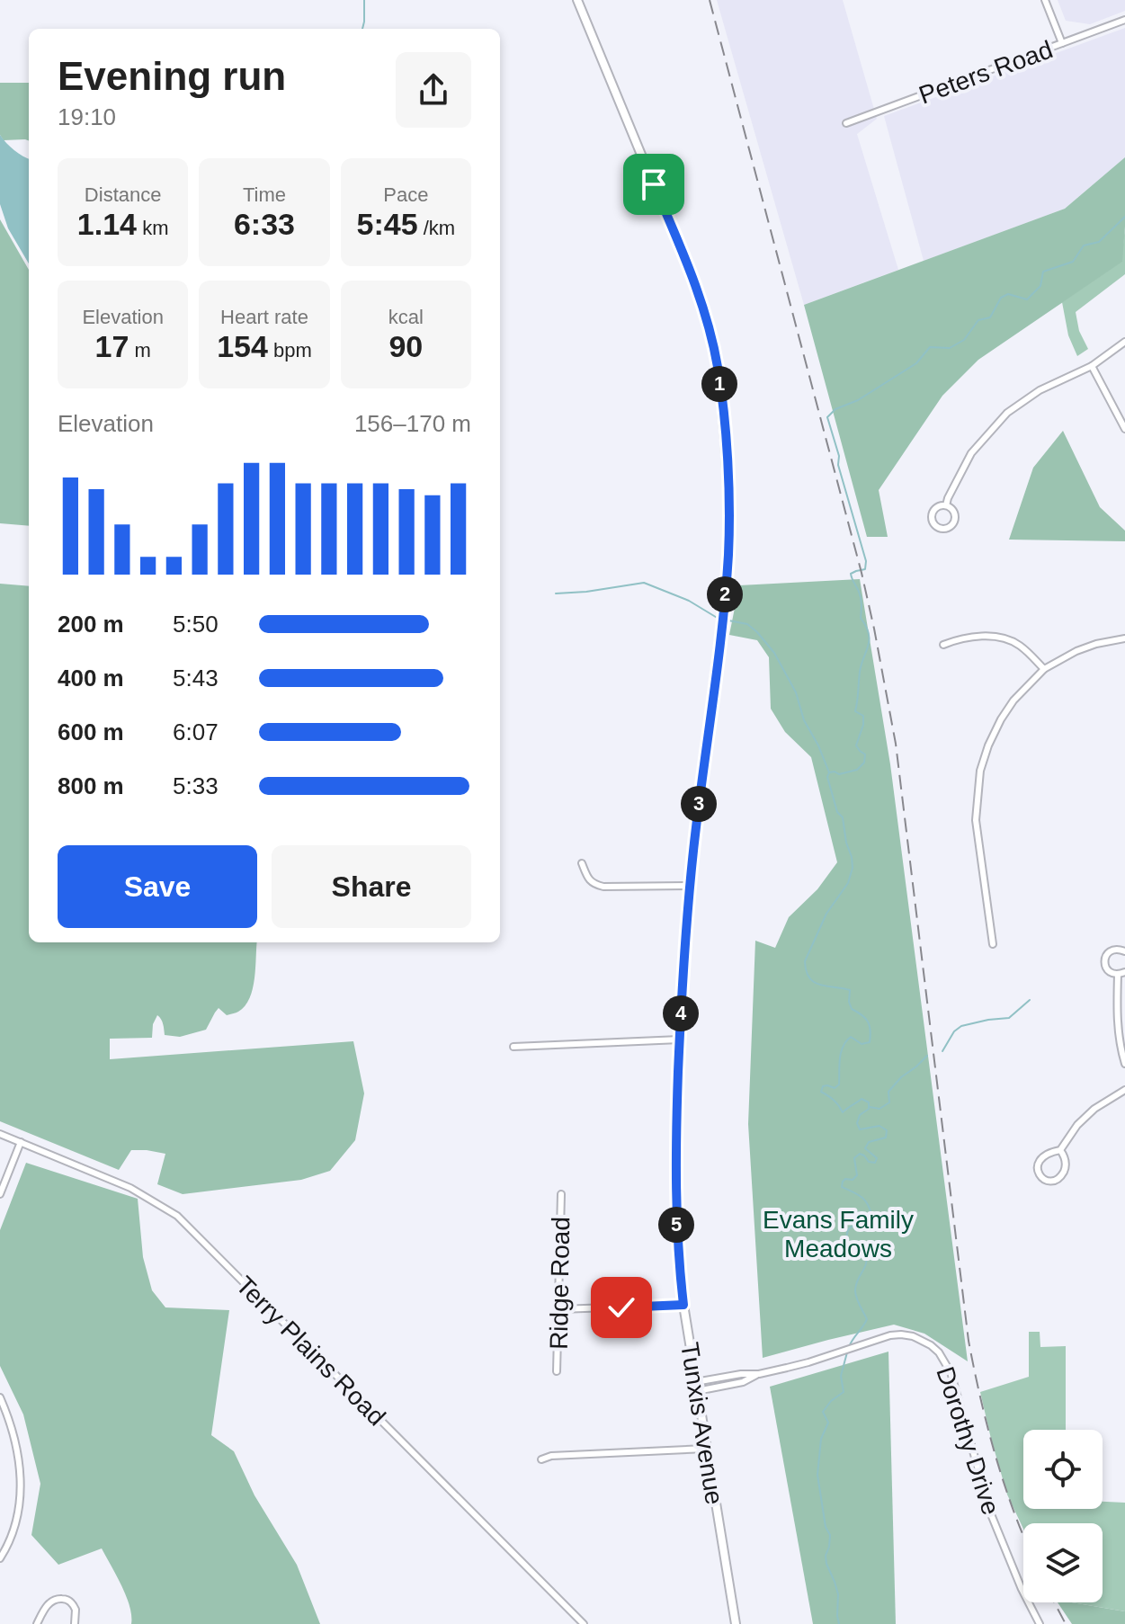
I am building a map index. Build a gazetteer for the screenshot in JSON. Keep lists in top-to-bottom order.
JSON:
{
  "streets": {
    "main road": ["Tunxis Avenue"],
    "street": [
      "Peters Road",
      "Ridge Road",
      "Terry Plains Road",
      "Dorothy Drive"
    ]
  },
  "crossings": [
    ["Tunxis Avenue", "Dorothy Drive"]
  ],
  "parks": ["Evans Family Meadows"],
  "page": {
    "heading": ["Evening run", "19:10"],
    "stats": [
      ["Distance", "1.14 km"],
      ["Time", "6:33"],
      ["Pace", "5:45 /km"],
      ["Elevation", "17 m"],
      ["Heart rate", "154 bpm"],
      ["kcal", "90"]
    ],
    "pins": [
      "1",
      "2",
      "3",
      "4",
      "5"
    ],
    "chart": ["Elevation", "156–170 m"],
    "list": [
      {
        "name": "200 m",
        "note": "5:50"
      },
      {
        "name": "400 m",
        "note": "5:43"
      },
      {
        "name": "600 m",
        "note": "6:07"
      },
      {
        "name": "800 m",
        "note": "5:33"
      }
    ],
    "buttons": ["Save", "Share"]
  }
}
